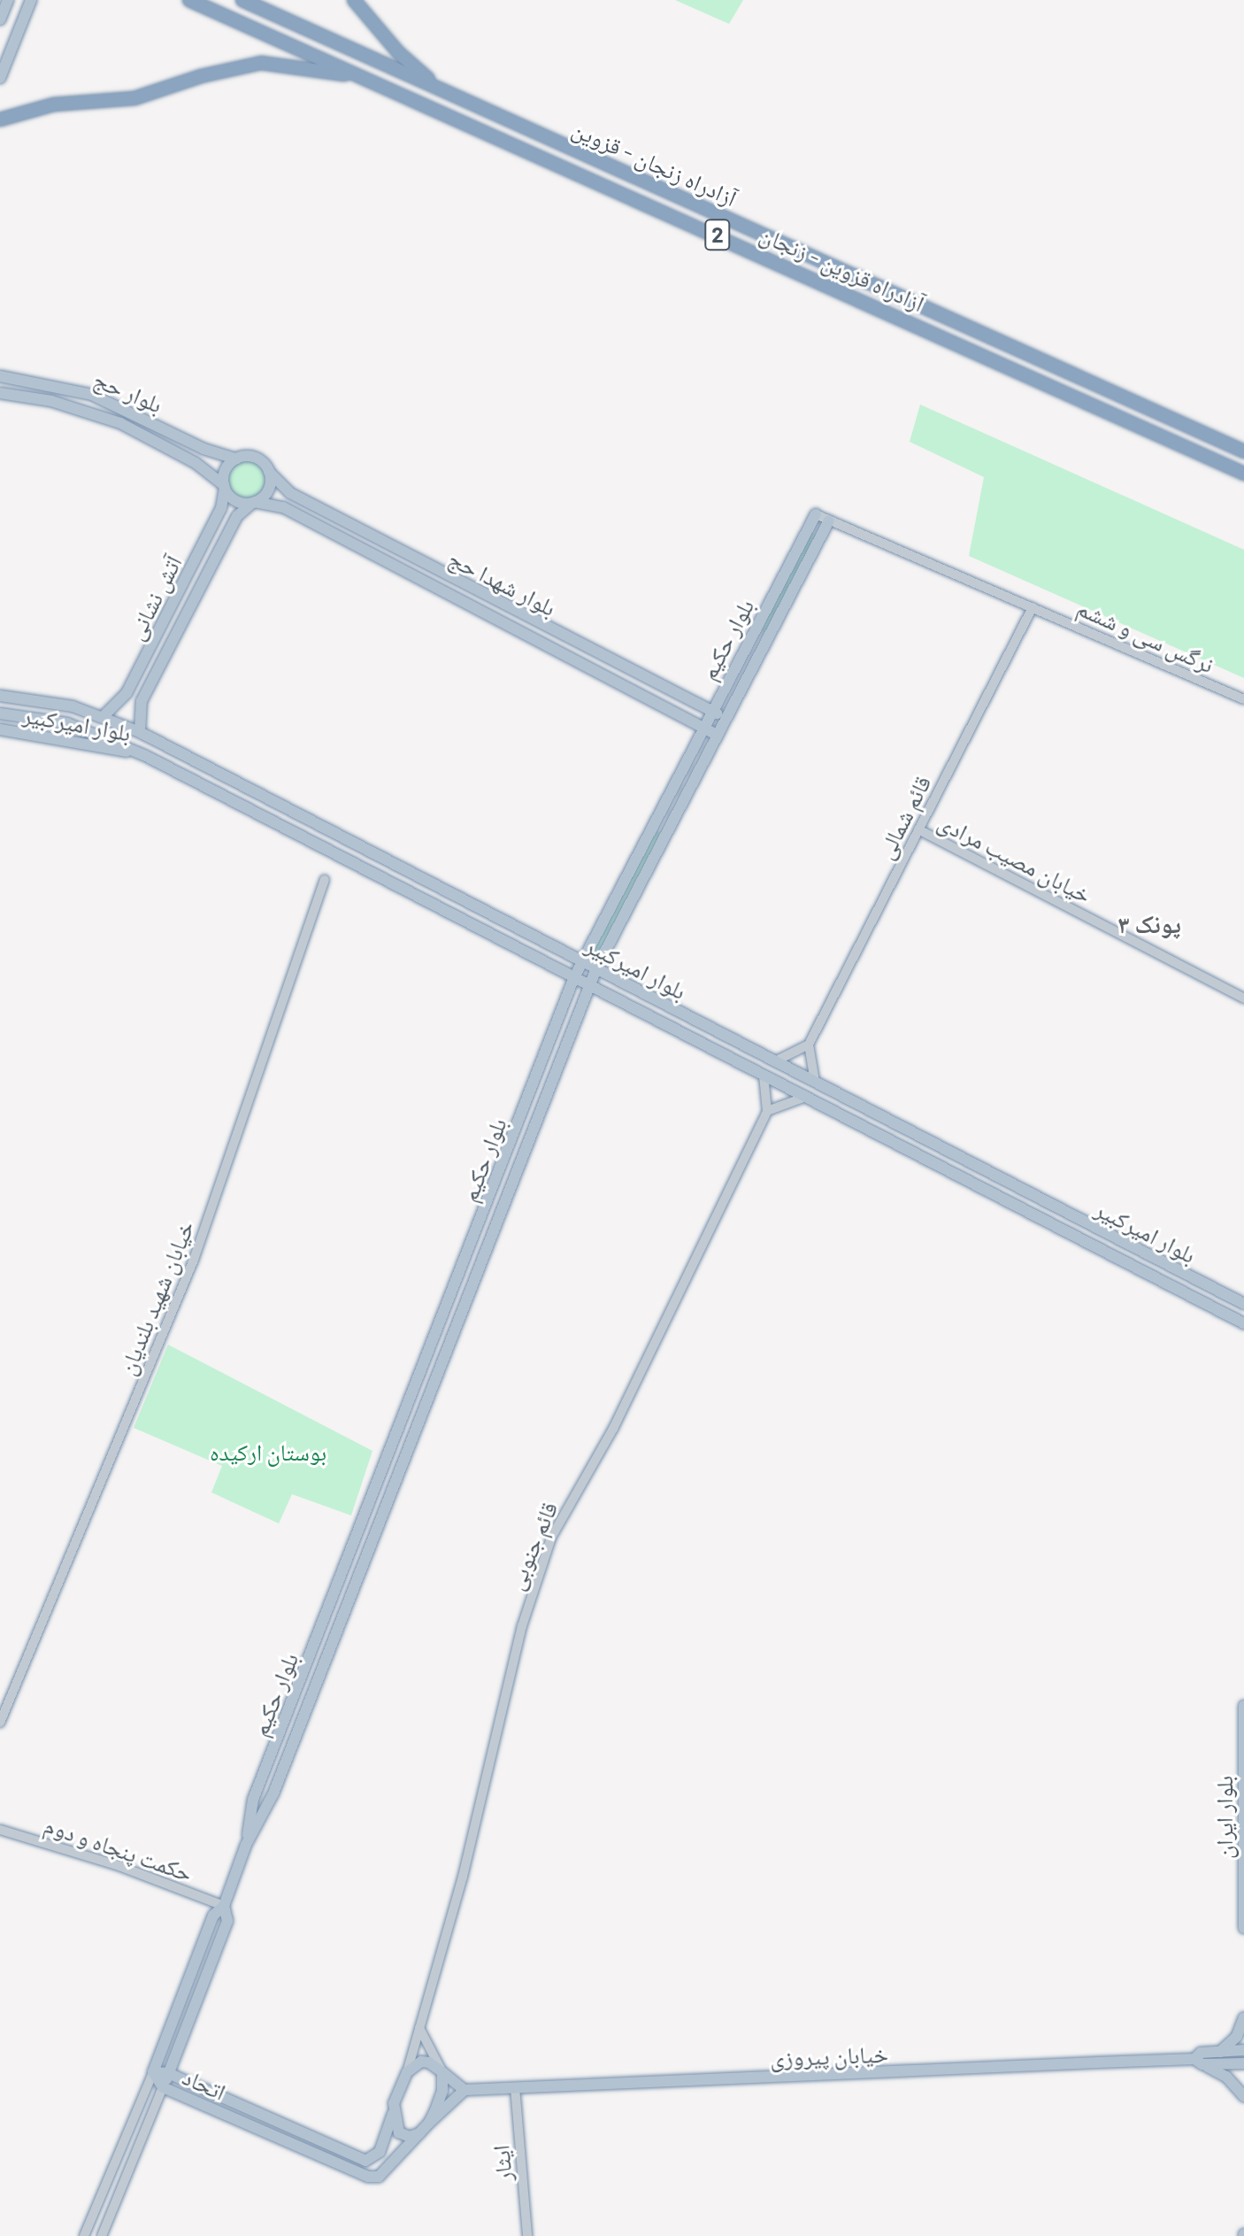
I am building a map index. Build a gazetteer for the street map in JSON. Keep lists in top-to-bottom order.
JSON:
{
  "streets": {
    "highway": ["آزادراه زنجان - قزوین", "2", "آزادراه قزوین - زنجان"],
    "main road": [
      "بلوار حج",
      "بلوار شهدا حج",
      "آتش نشانی",
      "بلوار حکیم",
      "بلوار امیرکبیر",
      "بلوار ایران",
      "خیابان پیروزی",
      "اتحاد"
    ],
    "street": [
      "نرگس سی و ششم",
      "قائم شمالی",
      "خیابان مصیب مرادی",
      "خیابان شهید بلندیان",
      "قائم جنوبی",
      "حکمت پنجاه و دوم",
      "ایثار"
    ]
  },
  "crossings": [
    ["بلوار حج", "بلوار شهدا حج"],
    ["بلوار حج", "آتش نشانی"],
    ["بلوار شهدا حج", "آتش نشانی"],
    ["بلوار شهدا حج", "بلوار حکیم"],
    ["آتش نشانی", "بلوار امیرکبیر"],
    ["نرگس سی و ششم", "بلوار حکیم"],
    ["نرگس سی و ششم", "قائم شمالی"],
    ["بلوار حکیم", "بلوار امیرکبیر"],
    ["بلوار حکیم", "حکمت پنجاه و دوم"],
    ["بلوار حکیم", "اتحاد"],
    ["قائم شمالی", "خیابان مصیب مرادی"],
    ["خیابان پیروزی", "ایثار"]
  ],
  "districts": ["پونک ۳"],
  "parks": ["بوستان ارکیده"]
}
